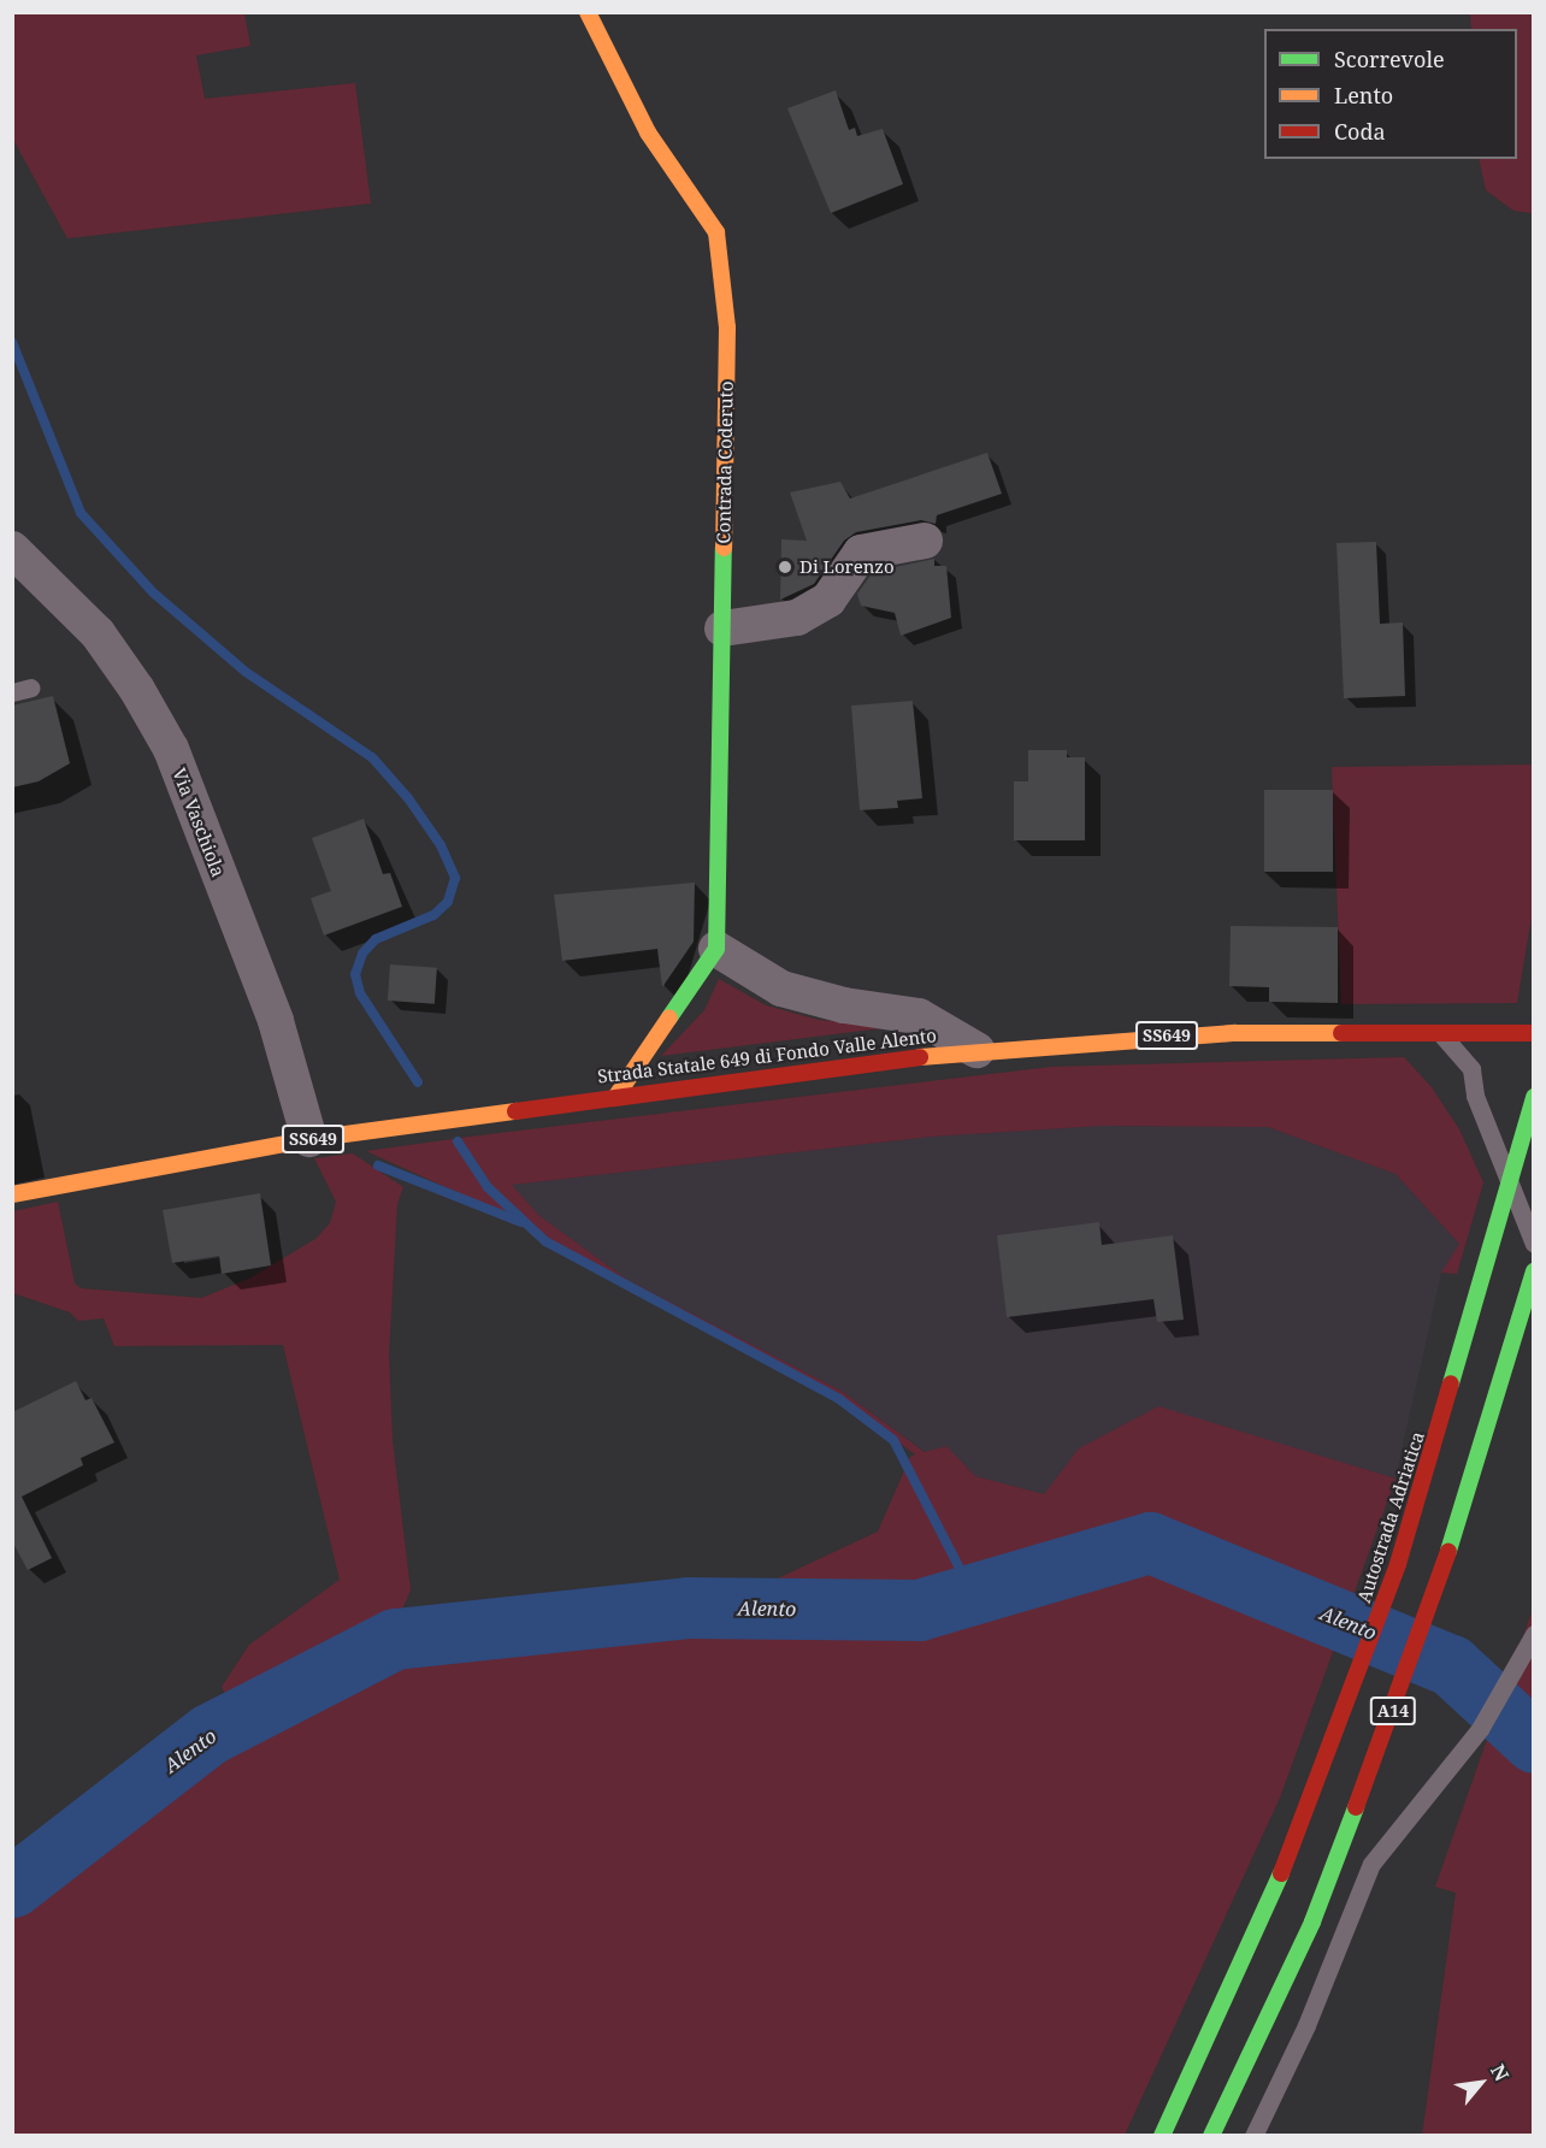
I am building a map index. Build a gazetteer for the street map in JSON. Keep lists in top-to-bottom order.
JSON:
{
  "streets": {
    "main road": [
      "Contrada Coderuto",
      "SS649",
      "Strada Statale 649 di Fondo Valle Alento",
      "Autostrada Adriatica",
      "A14"
    ],
    "street": ["Via Vaschiola"]
  },
  "crossings": [
    ["Via Vaschiola", "Strada Statale 649 di Fondo Valle Alento"]
  ],
  "water": ["Alento"],
  "places": ["Di Lorenzo"],
  "legend": ["Scorrevole", "Lento", "Coda"],
  "north": "top right"
}
